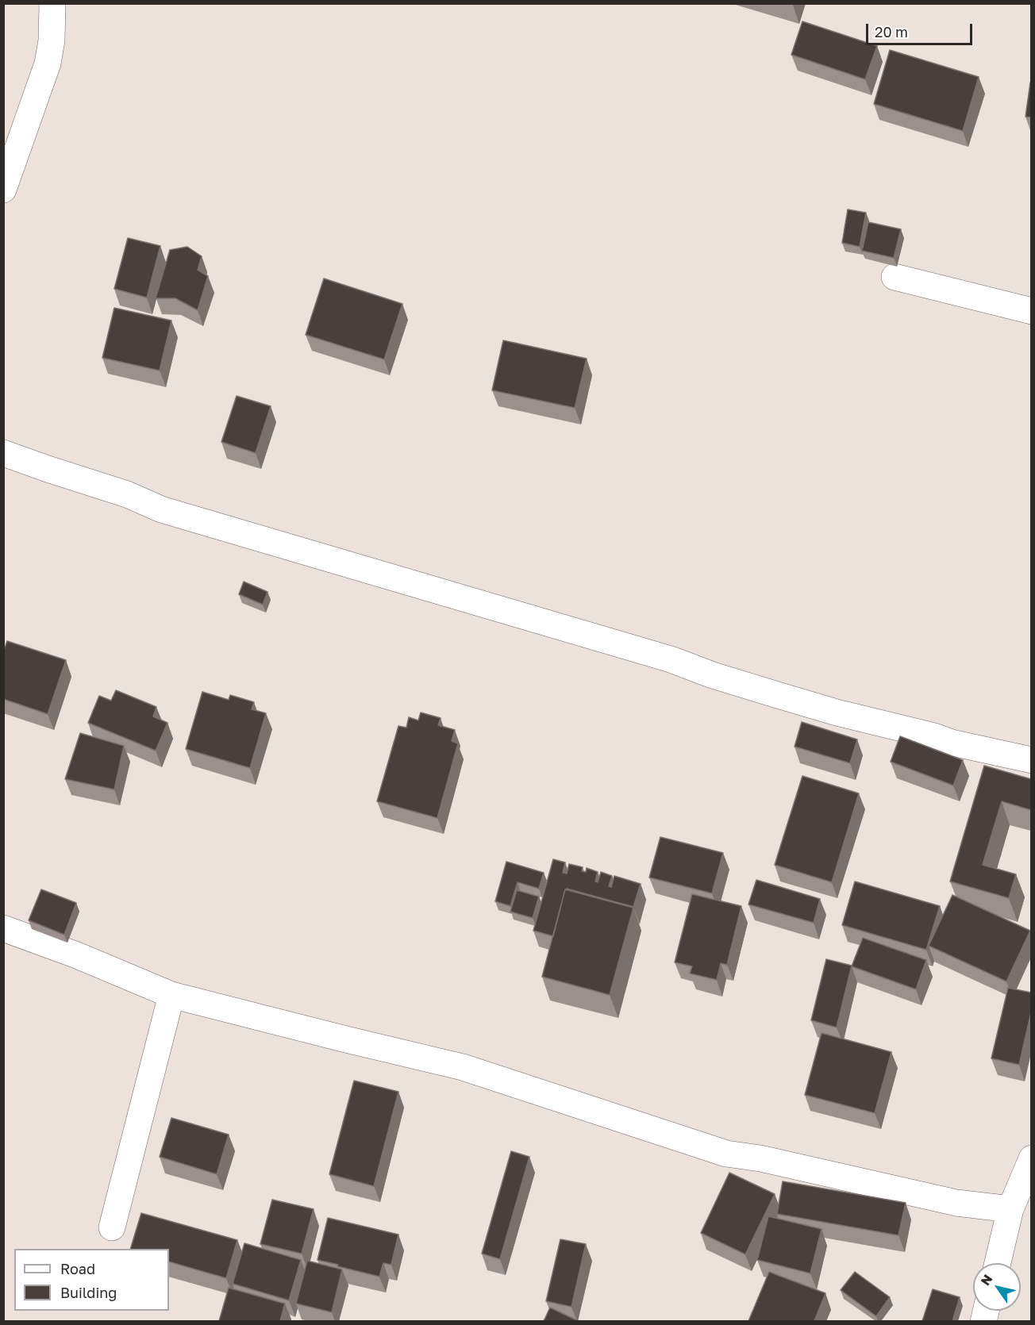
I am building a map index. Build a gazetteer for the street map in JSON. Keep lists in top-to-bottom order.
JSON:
{
  "legend": ["Road", "Building"],
  "scale_bar": "20 m",
  "north": "top left"
}
